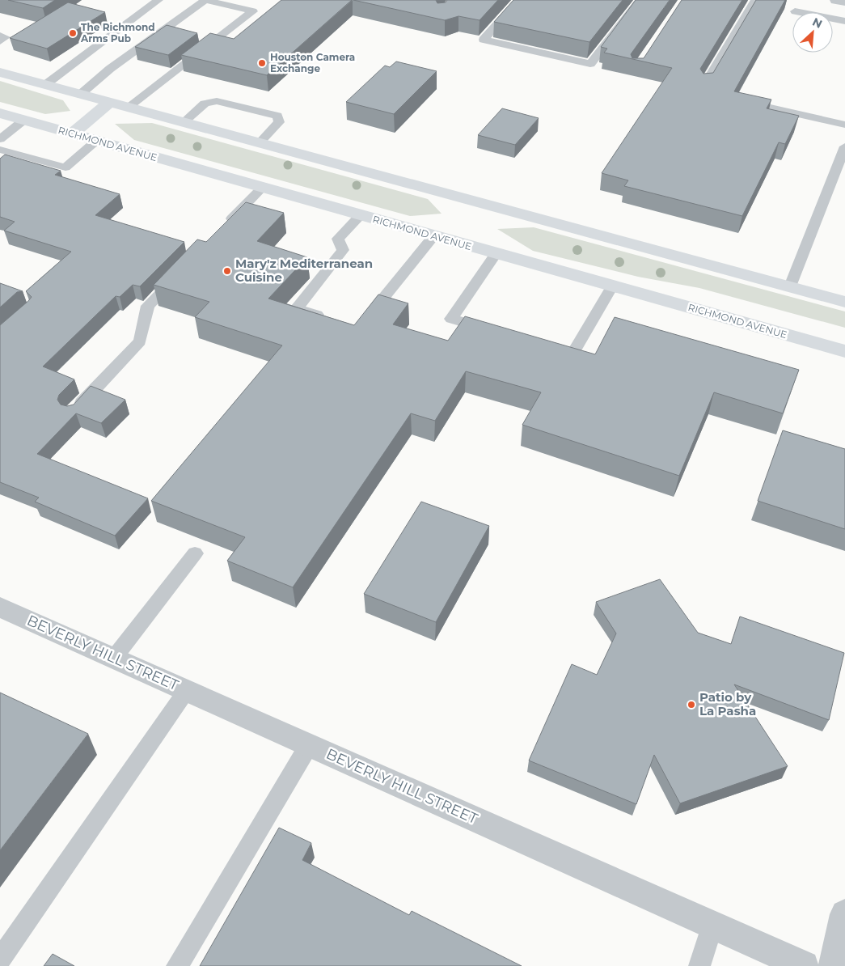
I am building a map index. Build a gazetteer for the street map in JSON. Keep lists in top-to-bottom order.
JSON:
{
  "streets": {
    "main road": ["RICHMOND AVENUE"],
    "street": ["BEVERLY HILL STREET"]
  },
  "places": [
    "The Richmond Arms Pub",
    "Houston Camera Exchange",
    "Mary'z Mediterranean Cuisine",
    "Patio by La Pasha"
  ],
  "north": "top right"
}
